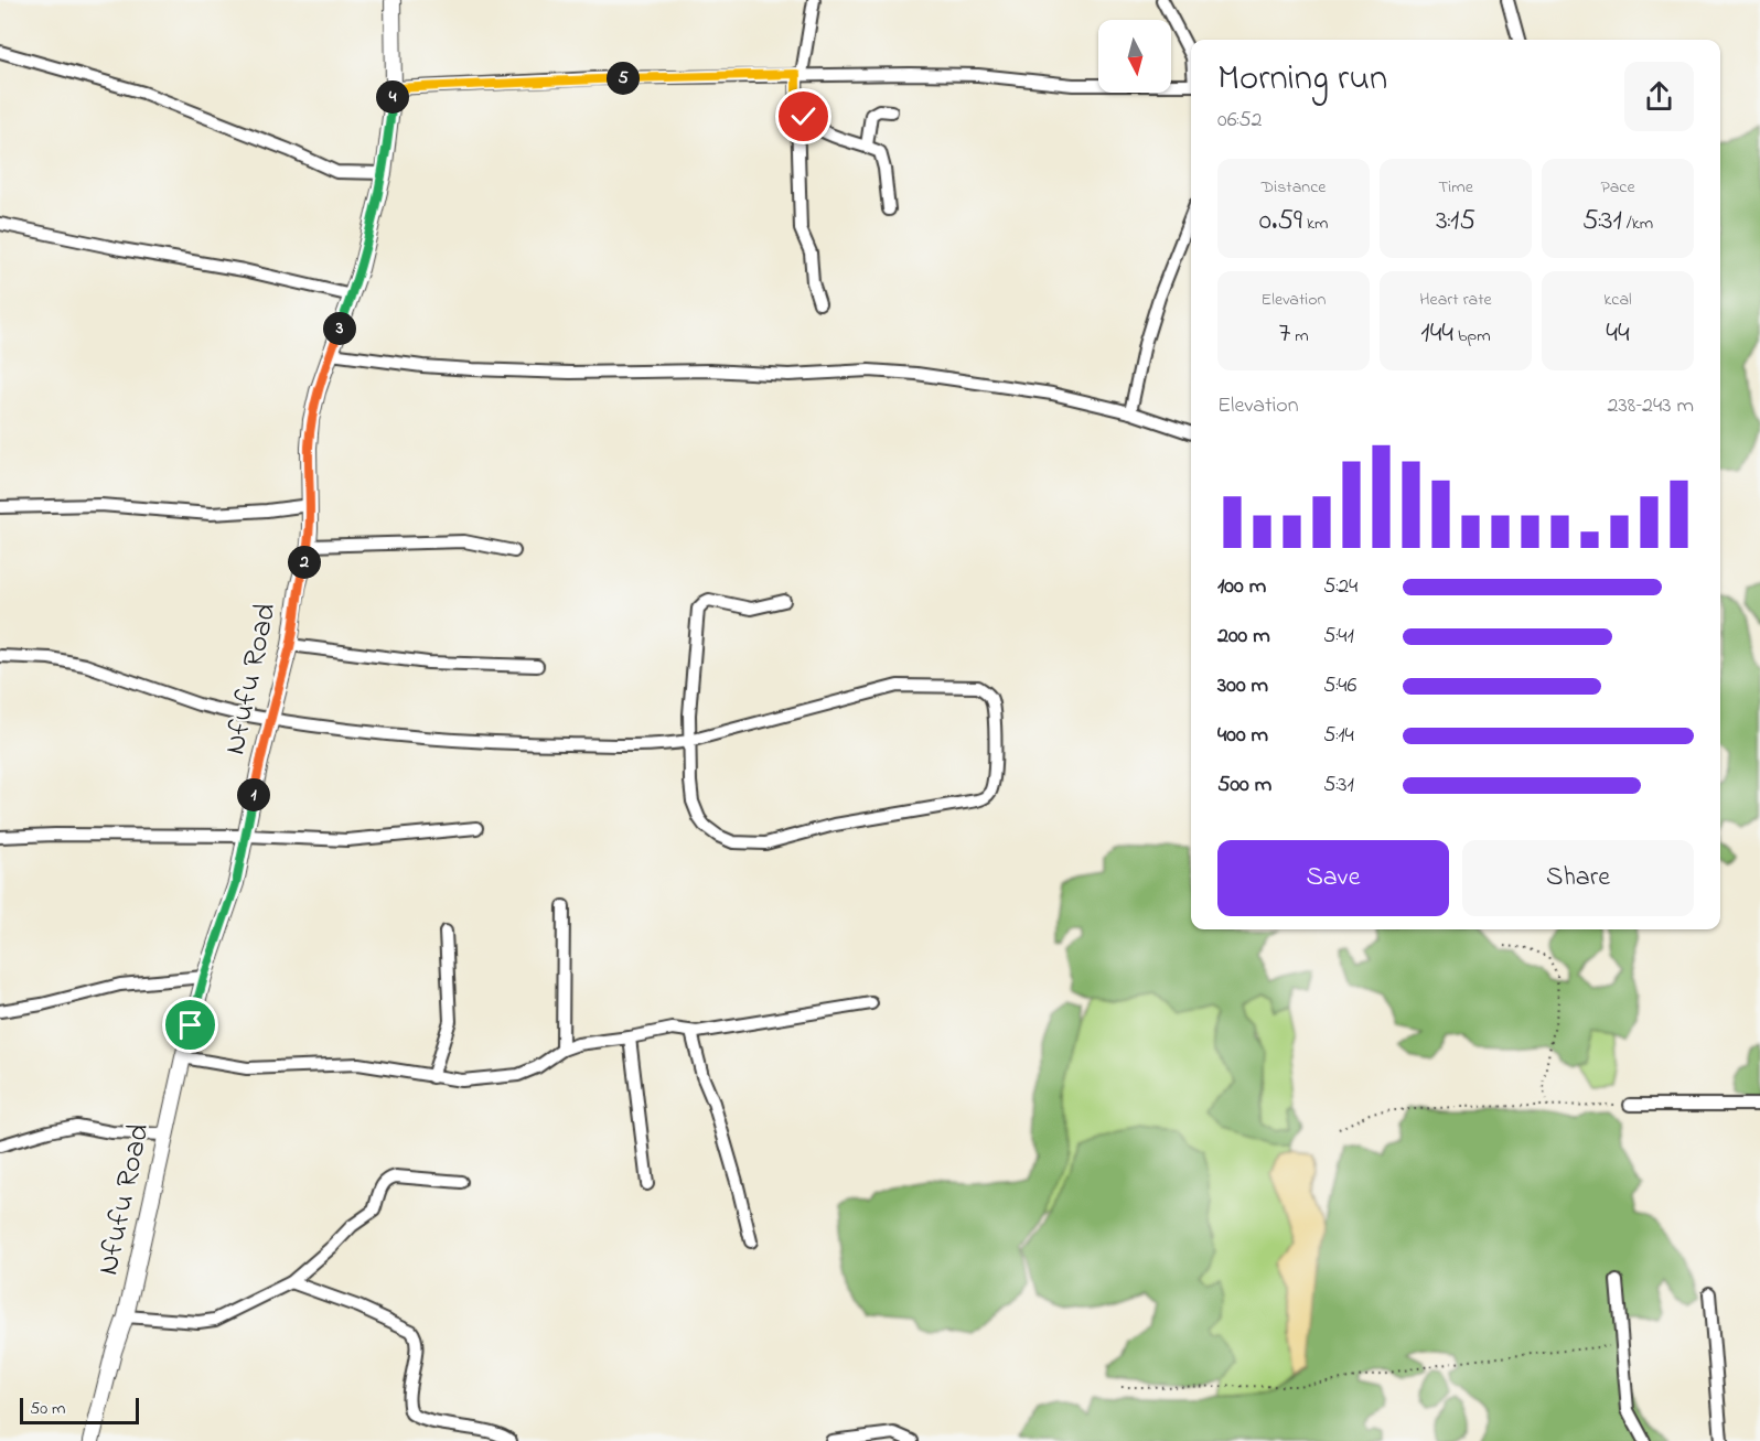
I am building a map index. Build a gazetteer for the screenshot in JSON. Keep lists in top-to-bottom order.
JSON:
{
  "streets": {
    "street": ["Nfufu Road"]
  },
  "scale_bar": "50 m",
  "north": "bottom",
  "page": {
    "heading": ["Morning run", "06:52"],
    "pins": [
      "5",
      "4",
      "3",
      "2",
      "1"
    ],
    "stats": [
      ["Distance", "0.59 km"],
      ["Time", "3:15"],
      ["Pace", "5:31 /km"],
      ["Elevation", "7 m"],
      ["Heart rate", "144 bpm"],
      ["kcal", "44"]
    ],
    "chart": ["Elevation", "238–243 m"],
    "list": [
      {
        "name": "100 m",
        "note": "5:24"
      },
      {
        "name": "200 m",
        "note": "5:41"
      },
      {
        "name": "300 m",
        "note": "5:46"
      },
      {
        "name": "400 m",
        "note": "5:14"
      },
      {
        "name": "500 m",
        "note": "5:31"
      }
    ],
    "buttons": ["Save", "Share"],
    "scale": "50 m"
  }
}
